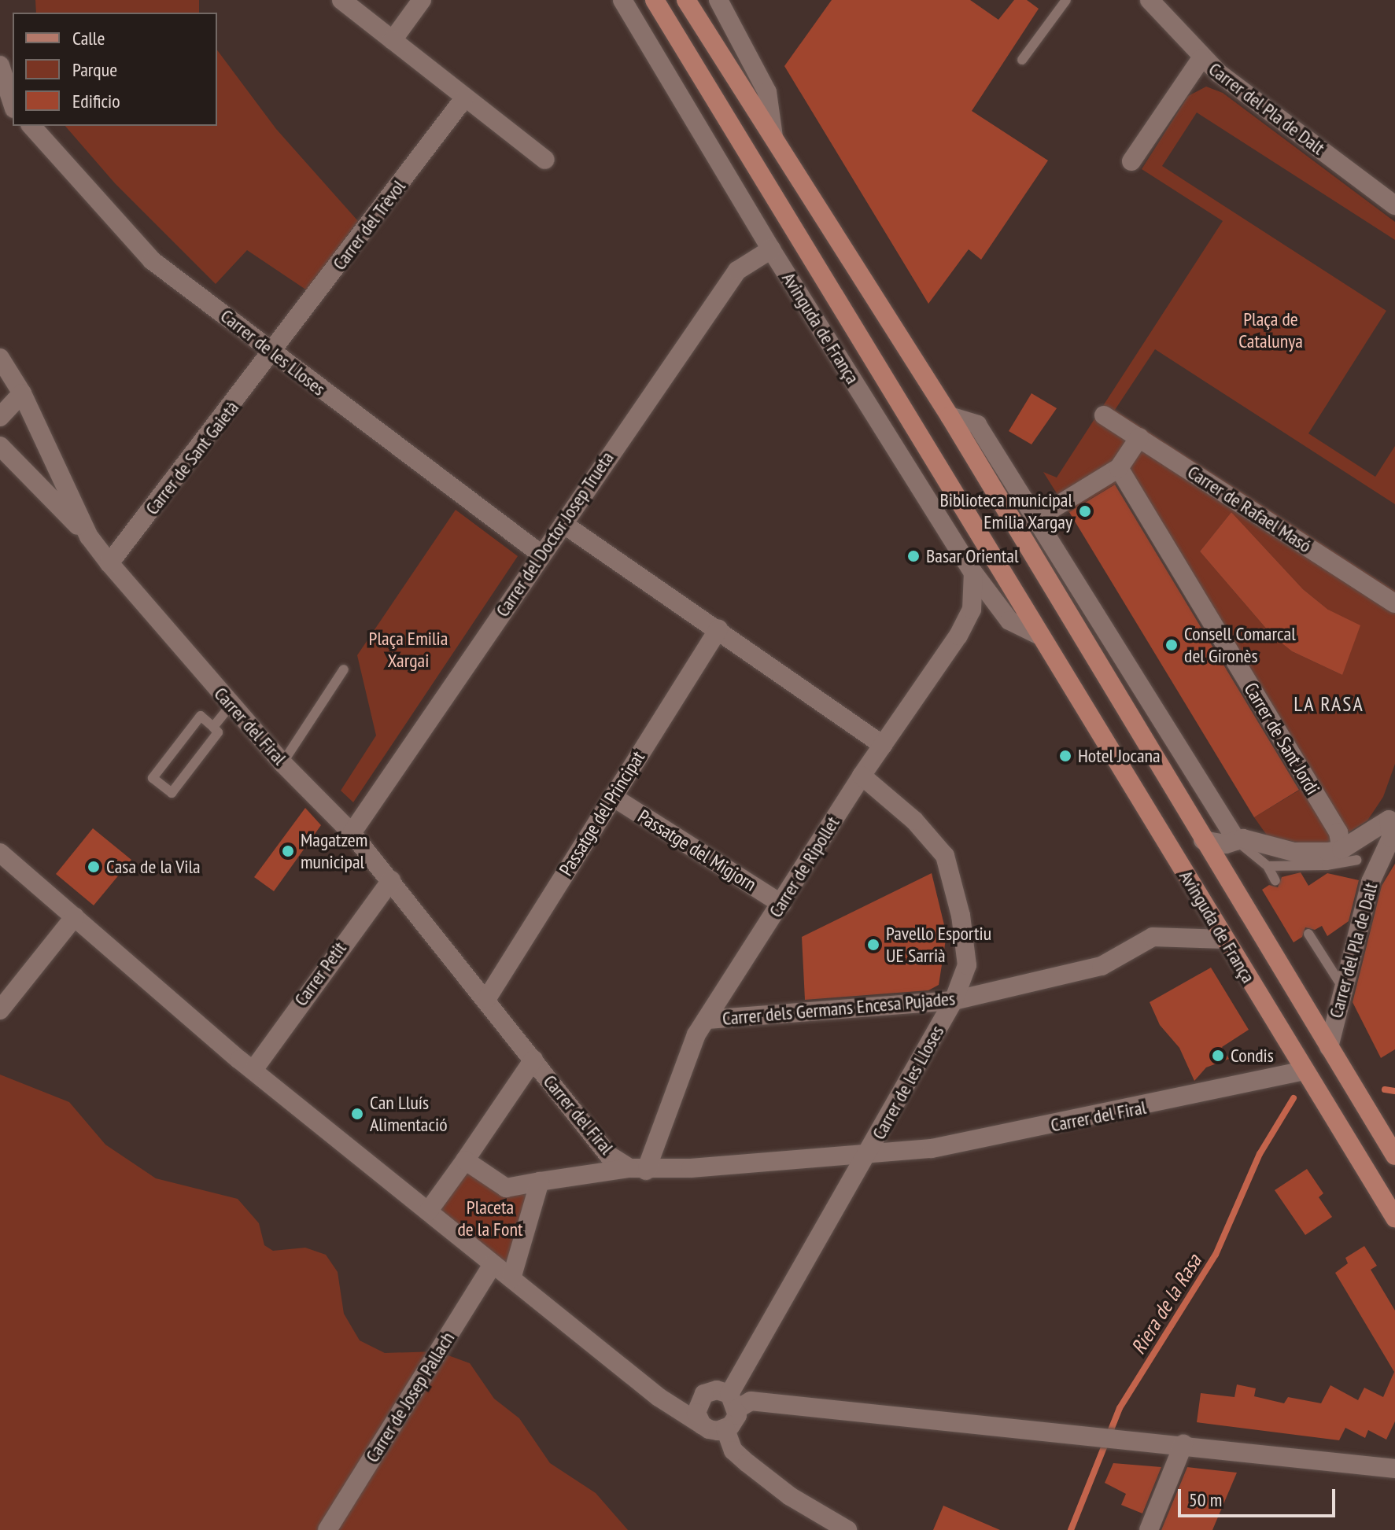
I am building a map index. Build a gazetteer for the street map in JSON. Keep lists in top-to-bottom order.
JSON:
{
  "streets": {
    "main road": ["Avinguda de França"],
    "street": [
      "Carrer del Pla de Dalt",
      "Carrer del Trèvol",
      "Carrer de les Lloses",
      "Carrer de Sant Gaietà",
      "Carrer de Rafael Masó",
      "Carrer del Doctor Josep Trueta",
      "Carrer del Firal",
      "Carrer de Sant Jordi",
      "Passatge del Principat",
      "Passatge del Migjorn",
      "Carrer de Ripollet",
      "Carrer Petit",
      "Carrer dels Germans Encesa Pujades",
      "Carrer de Josep Pallach"
    ]
  },
  "crossings": [
    ["Carrer del Pla de Dalt", "Avinguda de França"],
    ["Carrer del Trèvol", "Carrer de les Lloses"],
    ["Carrer del Trèvol", "Carrer de Sant Gaietà"],
    ["Avinguda de França", "Carrer del Doctor Josep Trueta"],
    ["Avinguda de França", "Carrer del Firal"],
    ["Avinguda de França", "Carrer de Sant Jordi"],
    ["Avinguda de França", "Carrer de Ripollet"],
    ["Avinguda de França", "Carrer dels Germans Encesa Pujades"],
    ["Carrer de les Lloses", "Carrer de Sant Gaietà"],
    ["Carrer de les Lloses", "Carrer del Doctor Josep Trueta"],
    ["Carrer de les Lloses", "Carrer del Firal"],
    ["Carrer de les Lloses", "Carrer de Ripollet"],
    ["Carrer de les Lloses", "Carrer dels Germans Encesa Pujades"],
    ["Carrer de Sant Gaietà", "Carrer del Firal"],
    ["Carrer del Doctor Josep Trueta", "Carrer del Firal"],
    ["Carrer del Firal", "Passatge del Principat"],
    ["Carrer del Firal", "Carrer de Ripollet"],
    ["Carrer del Firal", "Carrer Petit"],
    ["Passatge del Principat", "Passatge del Migjorn"],
    ["Passatge del Migjorn", "Carrer de Ripollet"],
    ["Carrer de Ripollet", "Carrer dels Germans Encesa Pujades"]
  ],
  "districts": ["LA RASA"],
  "water": ["Riera de la Rasa"],
  "parks": ["Plaça de Catalunya", "Plaça Emilia Xargai", "Placeta de la Font"],
  "places": [
    "Biblioteca municipal Emilia Xargay",
    "Basar Oriental",
    "Consell Comarcal del Gironès",
    "Hotel Jocana",
    "Magatzem municipal",
    "Casa de la Vila",
    "Pavello Esportiu UE Sarrià",
    "Condis",
    "Can Lluís Alimentació"
  ],
  "legend": ["Calle", "Parque", "Edificio"],
  "scale_bar": "50 m"
}
